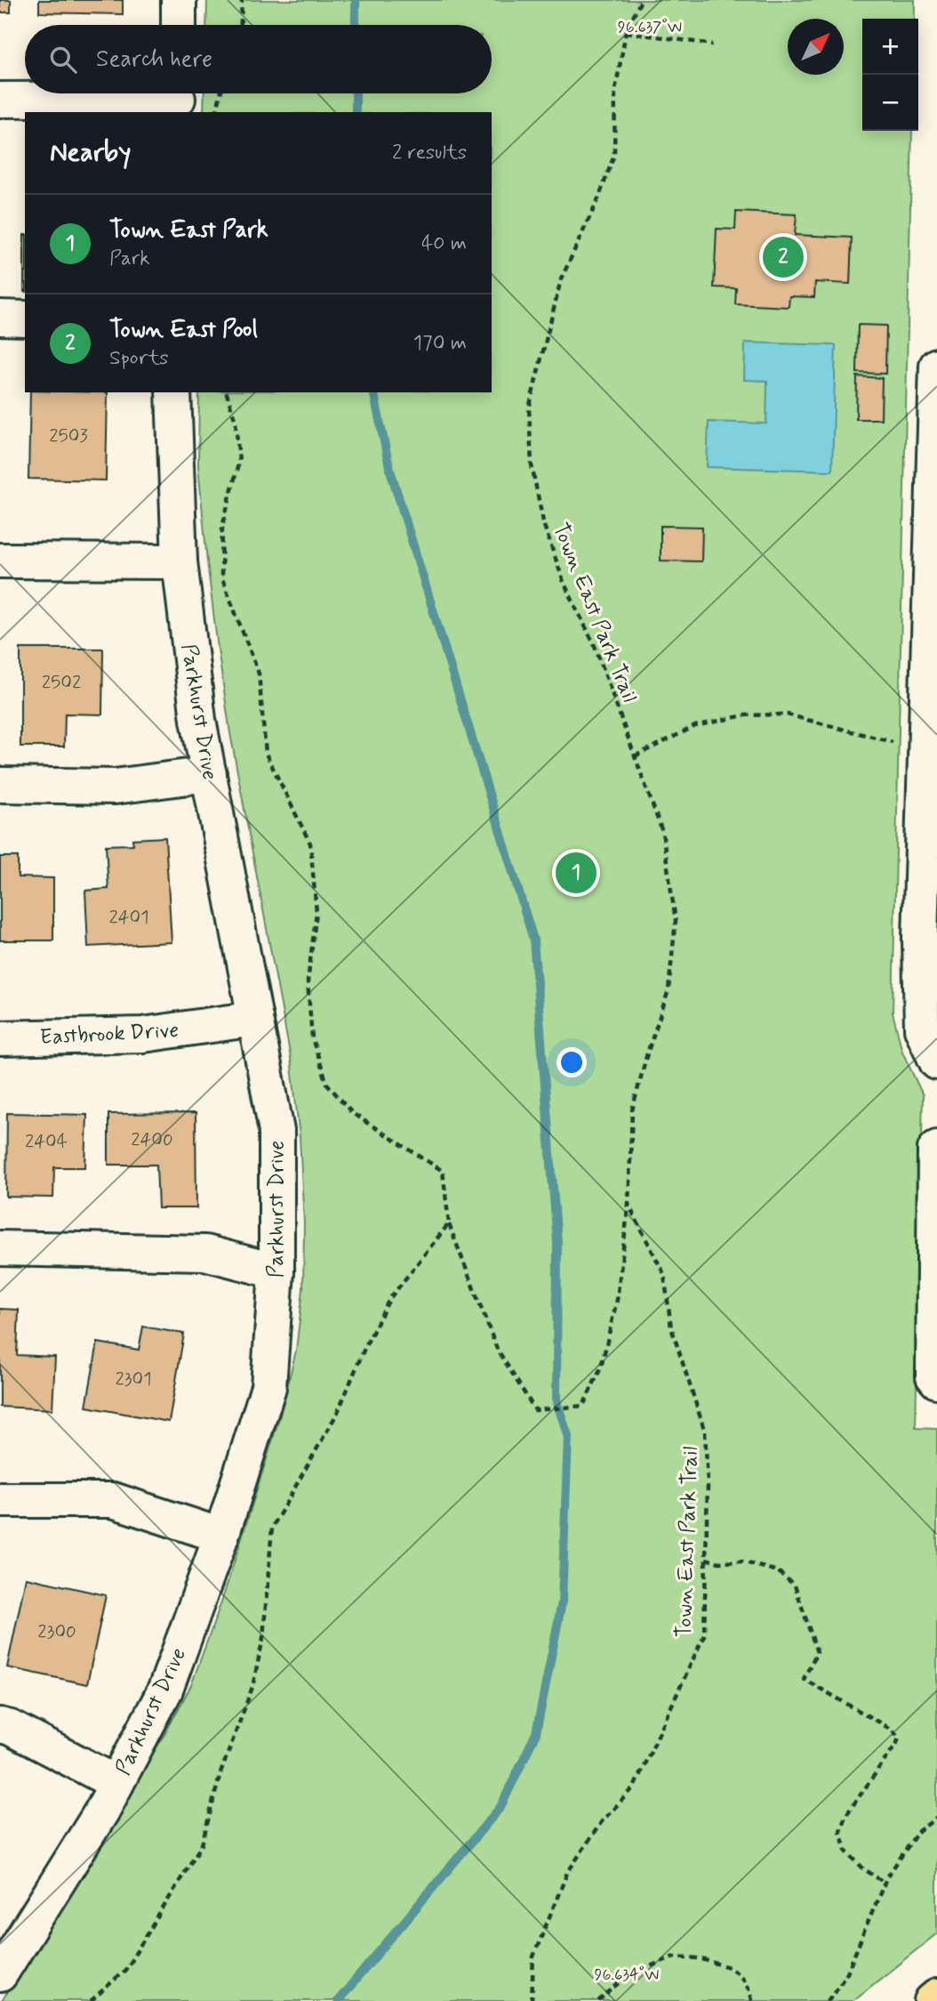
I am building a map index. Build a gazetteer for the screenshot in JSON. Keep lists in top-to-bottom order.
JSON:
{
  "streets": {
    "street": ["Parkhurst Drive", "Eastbrook Drive"],
    "path": ["Town East Park Trail"]
  },
  "crossings": [
    ["Parkhurst Drive", "Eastbrook Drive"]
  ],
  "house_numbers": [
    "2503",
    "2502",
    "2401",
    "2400",
    "2404",
    "2301",
    "2300"
  ],
  "north": "top right",
  "page": {
    "map_buttons": ["+", "−"],
    "search": "Search here",
    "heading": ["Nearby", "2 results"],
    "list": [
      {
        "mark": "1",
        "name": "Town East Park",
        "note": "Park",
        "value": "40 m"
      },
      {
        "mark": "2",
        "name": "Town East Pool",
        "note": "Sports",
        "value": "170 m"
      }
    ],
    "pins": ["2", "1"]
  },
  "coordinates": ["96.637°W", "96.634°W"]
}
